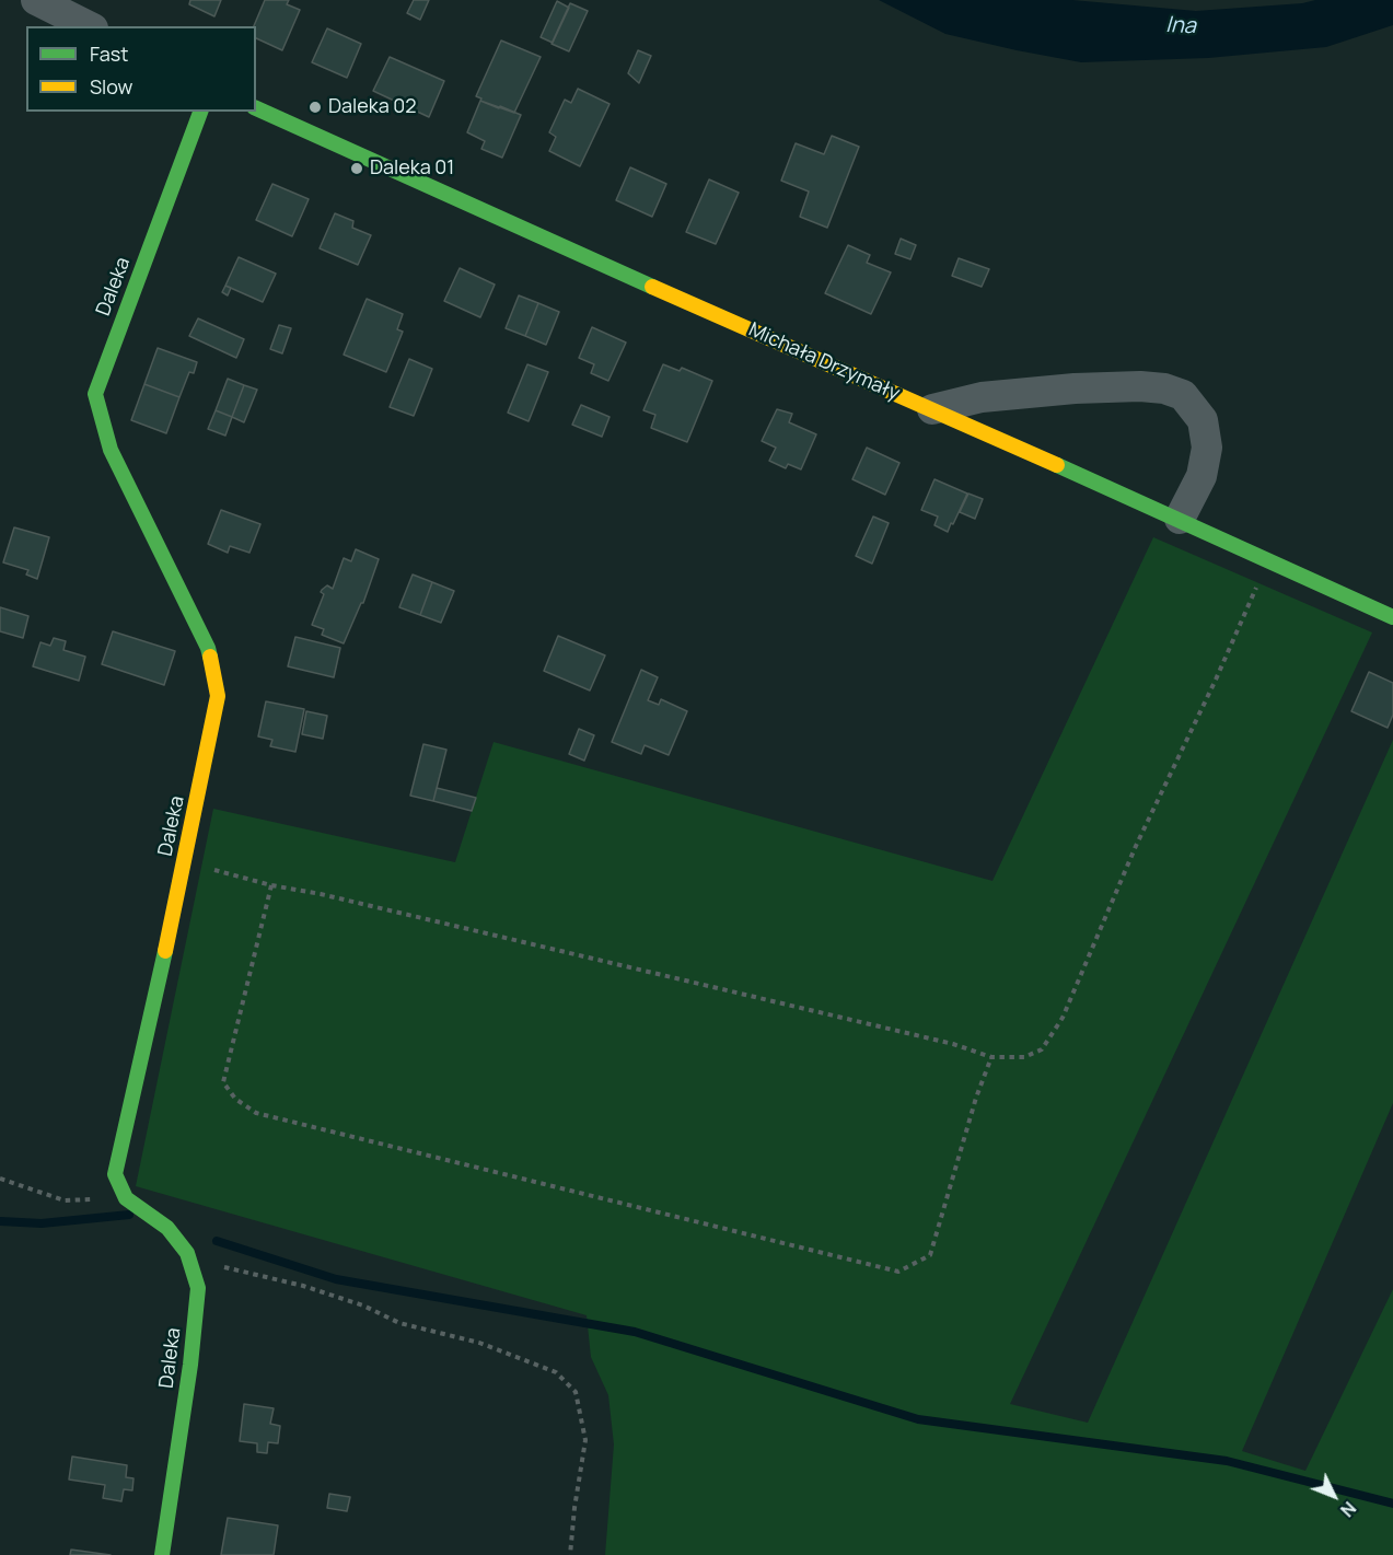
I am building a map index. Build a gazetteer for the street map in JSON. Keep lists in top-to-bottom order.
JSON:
{
  "streets": {
    "street": ["Daleka", "Michała Drzymały"]
  },
  "water": ["Ina"],
  "places": ["Daleka 02", "Daleka 01"],
  "legend": ["Fast", "Slow"],
  "north": "bottom right"
}
